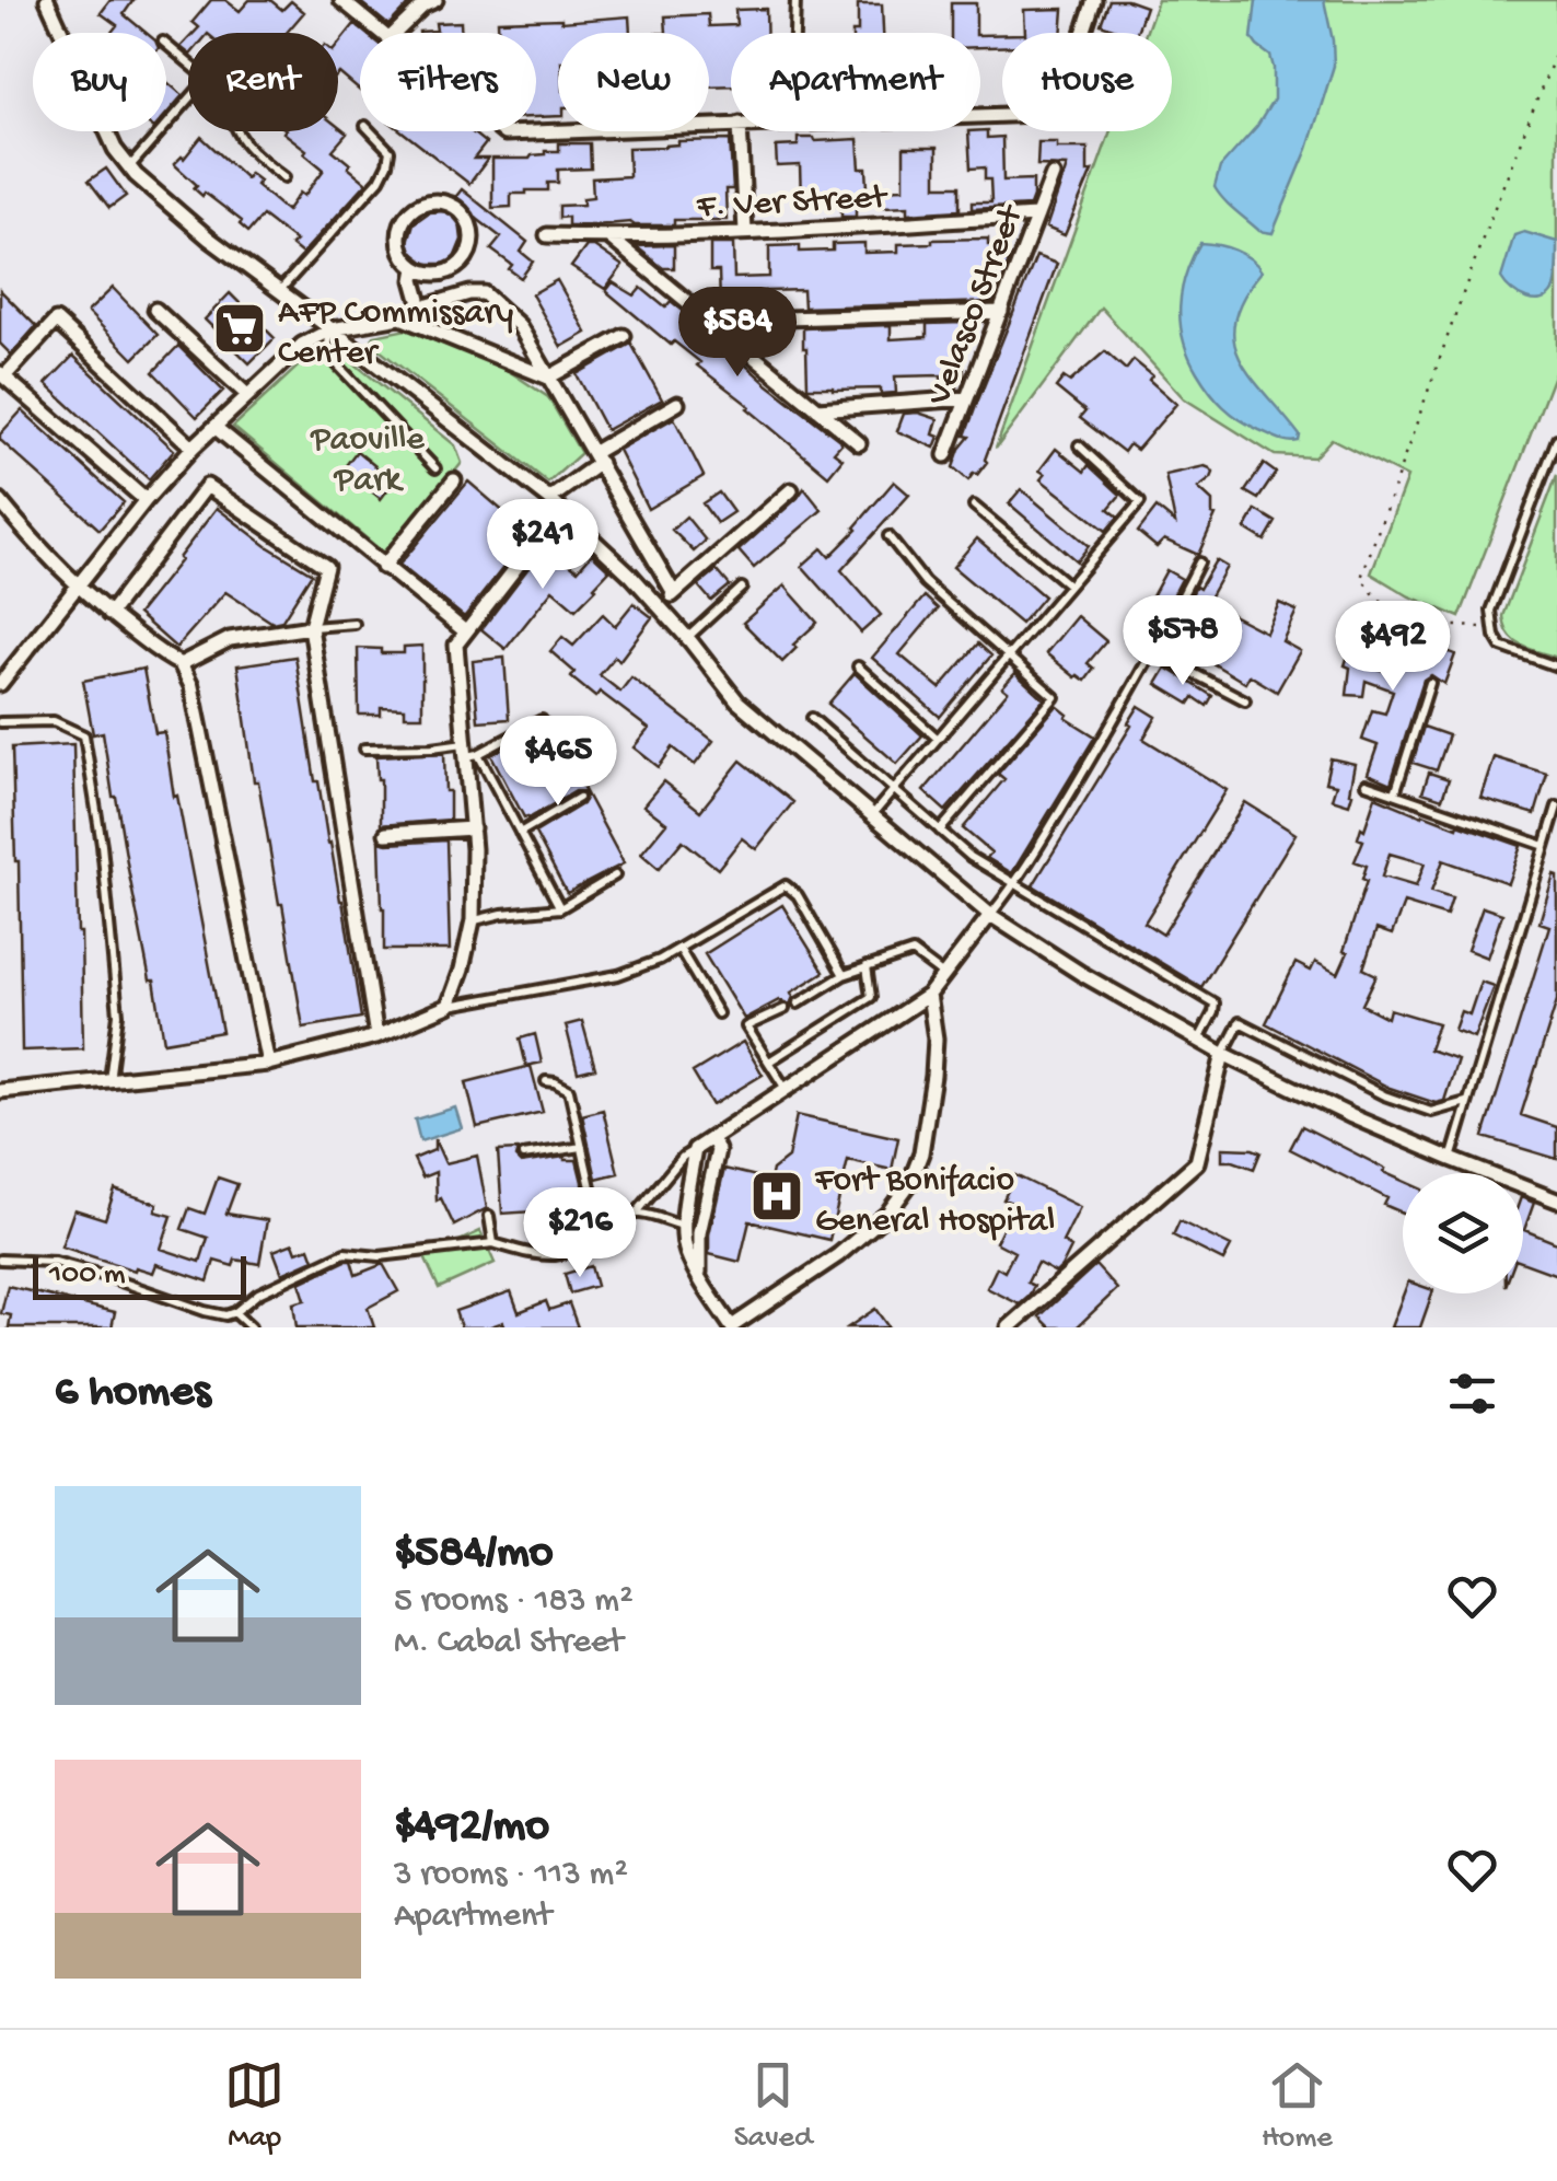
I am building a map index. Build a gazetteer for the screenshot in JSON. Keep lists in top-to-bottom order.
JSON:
{
  "streets": {
    "street": ["F. Ver Street", "Velasco Street"]
  },
  "crossings": [
    ["F. Ver Street", "Velasco Street"]
  ],
  "parks": ["Paoville Park"],
  "places": {
    "supermarket": ["AFP Commissary Center"],
    "hospital": ["Fort Bonifacio General Hospital"]
  },
  "scale_bar": "100 m",
  "page": {
    "chip": [
      "Buy",
      "Rent",
      "Filters",
      "New",
      "Apartment",
      "House"
    ],
    "price": [
      "$584",
      "$241",
      "$578",
      "$492",
      "$465",
      "$216"
    ],
    "scale": "100 m",
    "heading": "6 homes",
    "list": [
      {
        "name": "$584/mo",
        "note": "5 rooms · 183 m² · M. Cabal Street"
      },
      {
        "name": "$492/mo",
        "note": "3 rooms · 113 m² · Apartment"
      }
    ],
    "tabs": ["Map", "Saved", "Home"]
  }
}
